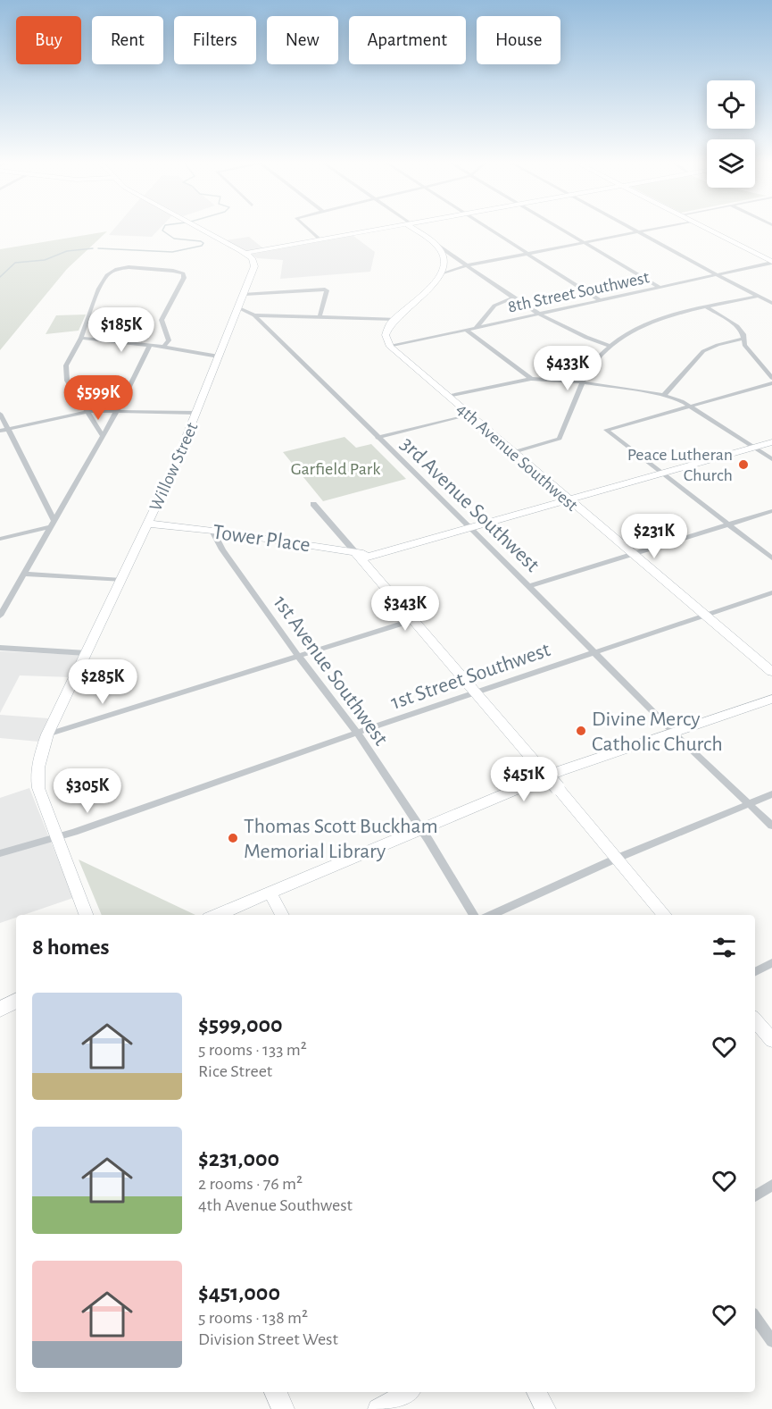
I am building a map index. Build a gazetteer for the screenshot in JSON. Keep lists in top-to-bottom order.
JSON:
{
  "streets": {
    "street": [
      "8th Street Southwest",
      "4th Avenue Southwest",
      "Willow Street",
      "3rd Avenue Southwest",
      "Tower Place",
      "1st Avenue Southwest",
      "1st Street Southwest"
    ]
  },
  "crossings": [
    ["8th Street Southwest", "4th Avenue Southwest"],
    ["4th Avenue Southwest", "1st Street Southwest"],
    ["Willow Street", "3rd Avenue Southwest"],
    ["Willow Street", "Tower Place"],
    ["Willow Street", "1st Street Southwest"],
    ["3rd Avenue Southwest", "Tower Place"],
    ["3rd Avenue Southwest", "1st Street Southwest"],
    ["Tower Place", "1st Avenue Southwest"],
    ["1st Avenue Southwest", "1st Street Southwest"]
  ],
  "parks": ["Garfield Park"],
  "places": ["Peace Lutheran Church", "Divine Mercy Catholic Church", "Thomas Scott Buckham Memorial Library"],
  "page": {
    "chip": [
      "Buy",
      "Rent",
      "Filters",
      "New",
      "Apartment",
      "House"
    ],
    "price": [
      "$185K",
      "$433K",
      "$599K",
      "$231K",
      "$343K",
      "$285K",
      "$451K",
      "$305K"
    ],
    "heading": "8 homes",
    "list": [
      {
        "name": "$599,000",
        "note": "5 rooms · 133 m² · Rice Street"
      },
      {
        "name": "$231,000",
        "note": "2 rooms · 76 m² · 4th Avenue Southwest"
      },
      {
        "name": "$451,000",
        "note": "5 rooms · 138 m² · Division Street West"
      }
    ]
  }
}
